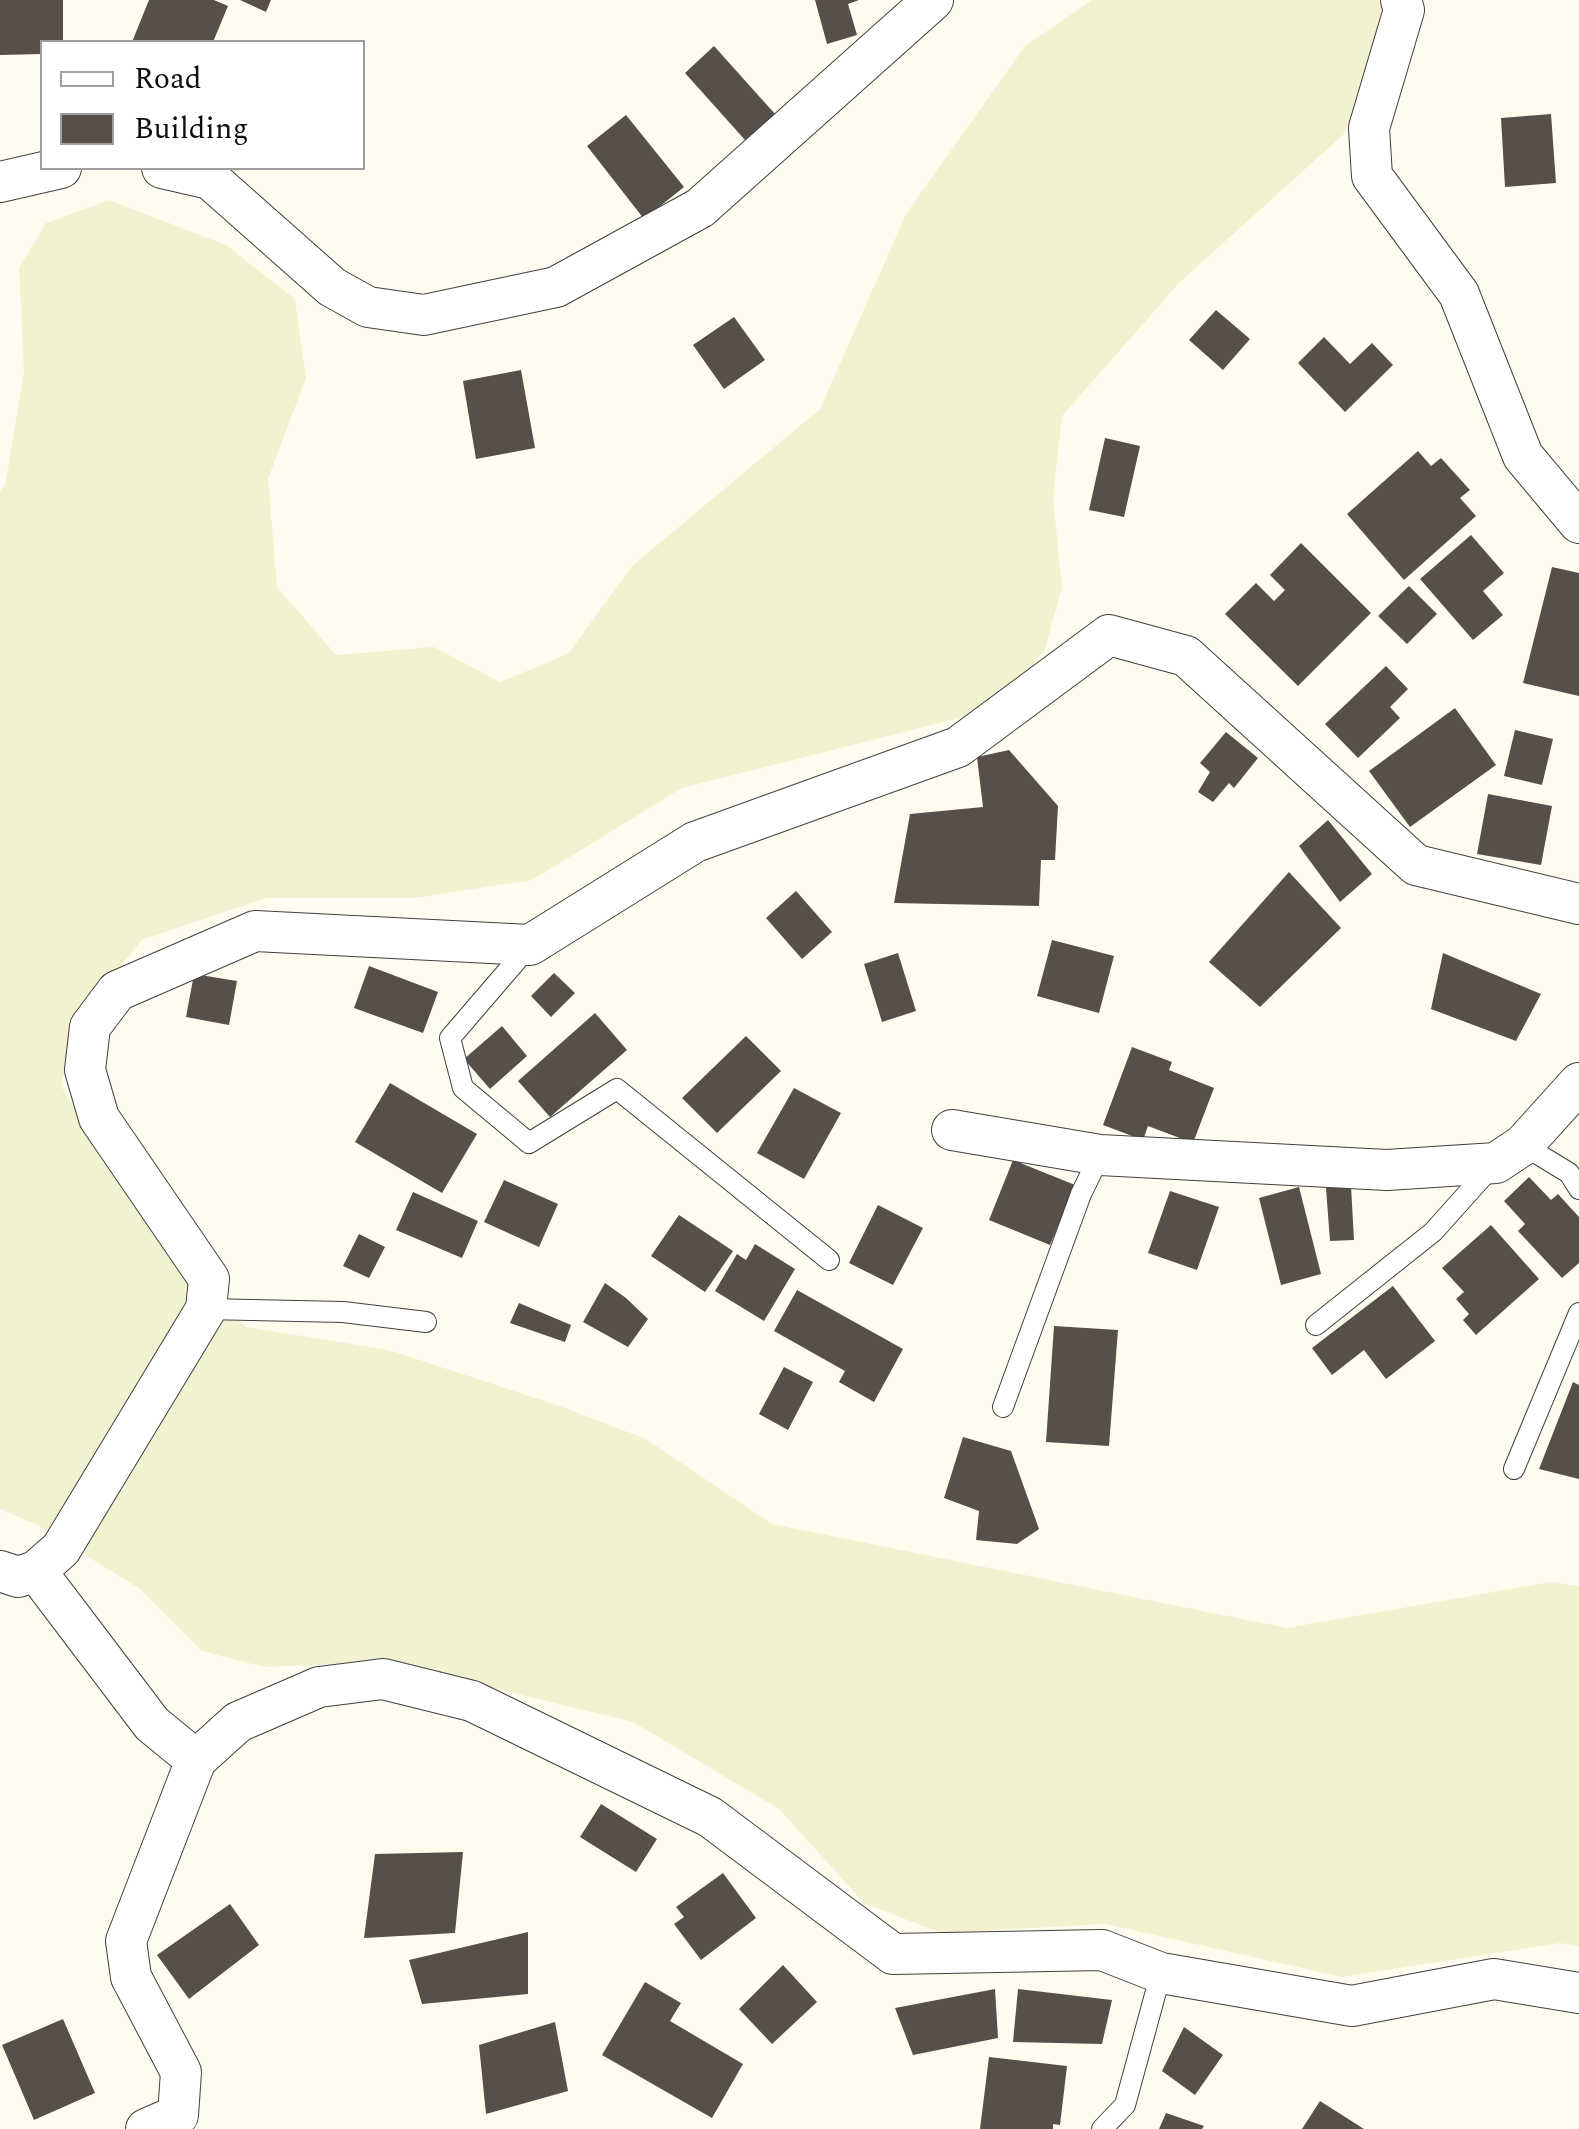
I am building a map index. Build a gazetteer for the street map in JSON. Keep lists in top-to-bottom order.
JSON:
{
  "legend": ["Road", "Building"]
}
